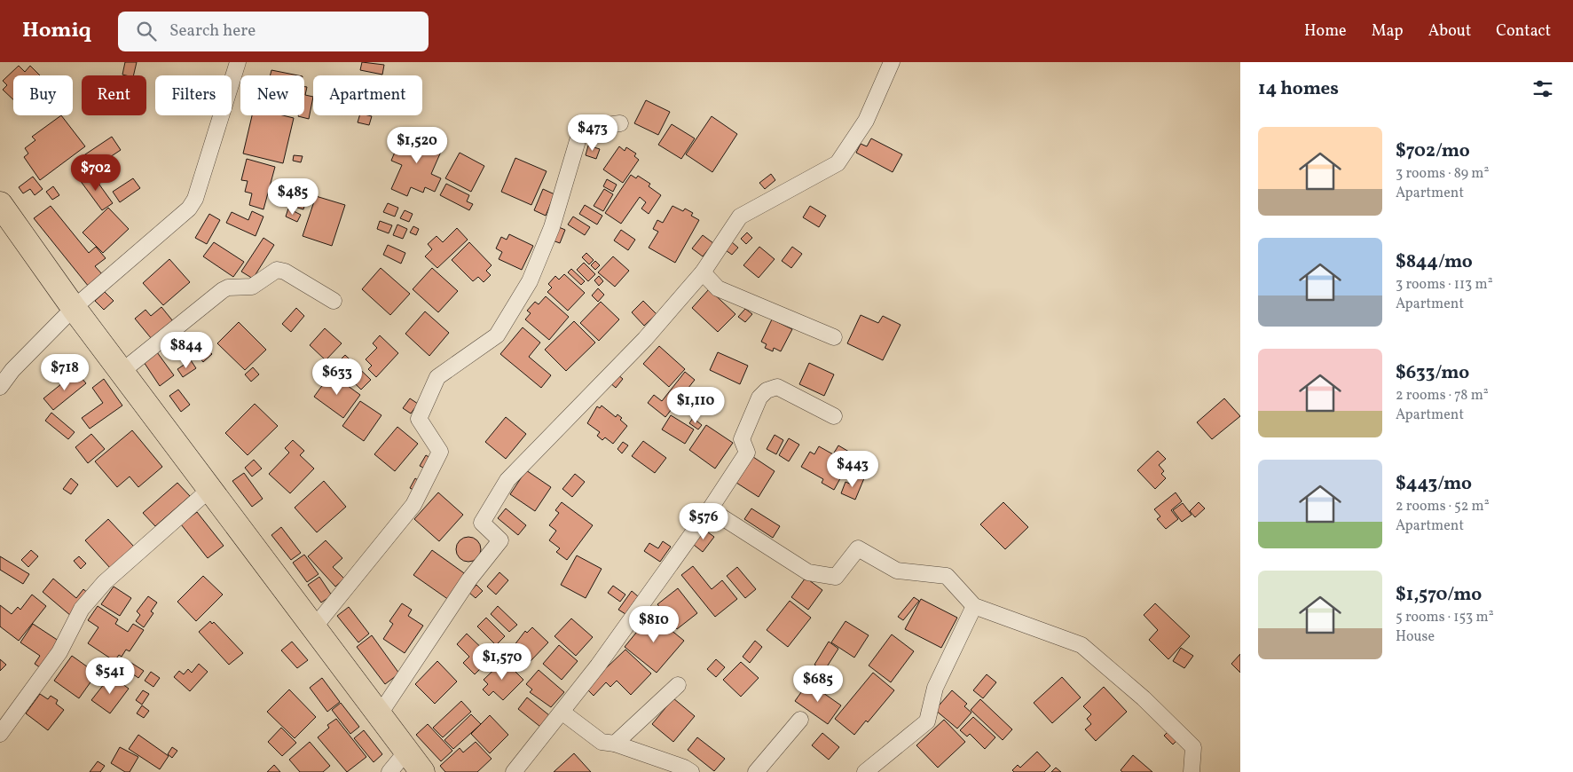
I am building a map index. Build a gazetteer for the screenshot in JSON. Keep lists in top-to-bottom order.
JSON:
{
  "page": {
    "header": "Homiq",
    "search": "Search here",
    "nav": [
      "Home",
      "Map",
      "About",
      "Contact"
    ],
    "heading": "14 homes",
    "chip": [
      "Buy",
      "Rent",
      "Filters",
      "New",
      "Apartment"
    ],
    "price": [
      "$473",
      "$1,520",
      "$702",
      "$485",
      "$844",
      "$718",
      "$633",
      "$1,110",
      "$443",
      "$576",
      "$810",
      "$1,570",
      "$541",
      "$685"
    ],
    "list": [
      {
        "name": "$702/mo",
        "note": "3 rooms · 89 m² · Apartment"
      },
      {
        "name": "$844/mo",
        "note": "3 rooms · 113 m² · Apartment"
      },
      {
        "name": "$633/mo",
        "note": "2 rooms · 78 m² · Apartment"
      },
      {
        "name": "$443/mo",
        "note": "2 rooms · 52 m² · Apartment"
      },
      {
        "name": "$1,570/mo",
        "note": "5 rooms · 153 m² · House"
      }
    ]
  }
}
